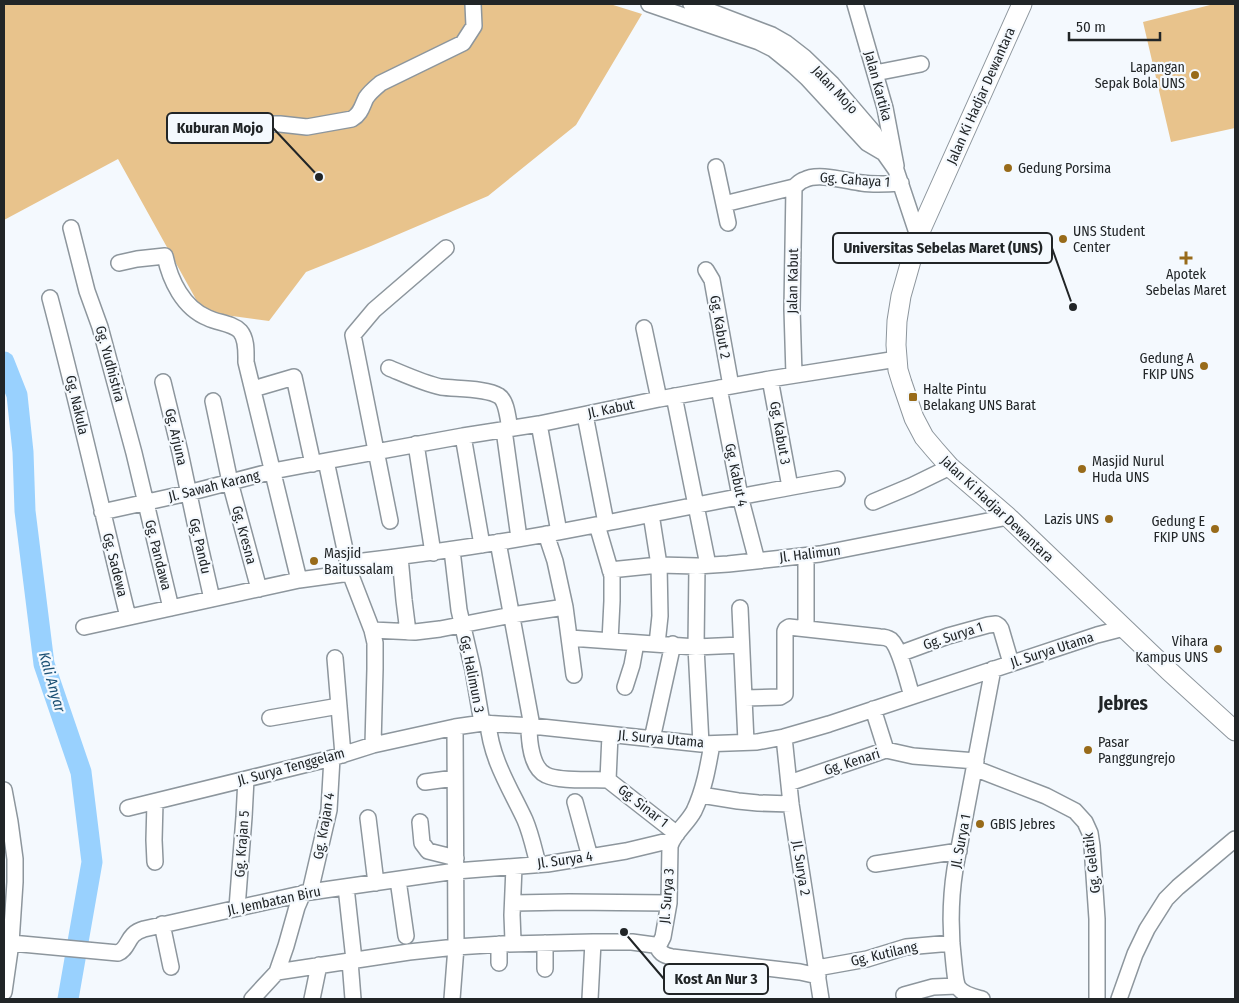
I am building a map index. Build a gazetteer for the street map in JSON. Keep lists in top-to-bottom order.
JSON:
{
  "streets": {
    "main road": ["Jalan Ki Hadjar Dewantara"],
    "street": [
      "Jalan Kartika",
      "Jalan Mojo",
      "Gg. Cahaya 1",
      "Jalan Kabut",
      "Gg. Kabut 2",
      "Gg. Yudhistira",
      "Gg. Nakula",
      "Jl. Kabut",
      "Gg. Kabut 3",
      "Gg. Arjuna",
      "Gg. Kabut 4",
      "Jl. Sawah Karang",
      "Gg. Kresna",
      "Gg. Pandu",
      "Jl. Halimun",
      "Gg. Pandawa",
      "Gg. Sadewa",
      "Gg. Surya 1",
      "Jl. Surya Utama",
      "Gg. Halimun 3",
      "Gg. Kenari",
      "Jl. Surya Tenggelam",
      "Gg. Sinar 1",
      "Gg. Krajan 4",
      "Jl. Surya 1",
      "Gg. Krajan 5",
      "Jl. Surya 4",
      "Gg. Gelatik",
      "Jl. Surya 2",
      "Jl. Surya 3",
      "Jl. Jembatan Biru",
      "Gg. Kutilang"
    ]
  },
  "crossings": [
    ["Jalan Kartika", "Jalan Mojo"],
    ["Jalan Kartika", "Gg. Cahaya 1"],
    ["Jalan Mojo", "Jalan Ki Hadjar Dewantara"],
    ["Jalan Mojo", "Gg. Cahaya 1"],
    ["Jalan Ki Hadjar Dewantara", "Jl. Kabut"],
    ["Jalan Ki Hadjar Dewantara", "Jl. Halimun"],
    ["Jalan Ki Hadjar Dewantara", "Jl. Surya Utama"],
    ["Gg. Cahaya 1", "Jalan Kabut"],
    ["Jalan Kabut", "Jl. Kabut"],
    ["Gg. Kabut 2", "Jl. Kabut"],
    ["Gg. Kabut 2", "Gg. Kabut 4"],
    ["Gg. Yudhistira", "Jl. Sawah Karang"],
    ["Gg. Yudhistira", "Gg. Pandawa"],
    ["Gg. Nakula", "Jl. Sawah Karang"],
    ["Gg. Nakula", "Gg. Sadewa"],
    ["Jl. Kabut", "Gg. Kabut 3"],
    ["Jl. Kabut", "Gg. Kabut 4"],
    ["Jl. Kabut", "Jl. Sawah Karang"],
    ["Gg. Arjuna", "Jl. Sawah Karang"],
    ["Gg. Arjuna", "Gg. Pandu"],
    ["Gg. Kabut 4", "Jl. Halimun"],
    ["Jl. Sawah Karang", "Gg. Kresna"],
    ["Jl. Sawah Karang", "Gg. Pandu"],
    ["Jl. Sawah Karang", "Gg. Pandawa"],
    ["Jl. Sawah Karang", "Gg. Sadewa"],
    ["Gg. Surya 1", "Jl. Surya Utama"],
    ["Jl. Surya Utama", "Gg. Halimun 3"],
    ["Jl. Surya Utama", "Jl. Surya Tenggelam"],
    ["Jl. Surya Utama", "Jl. Surya 1"],
    ["Jl. Surya Utama", "Jl. Surya 2"],
    ["Gg. Halimun 3", "Jl. Surya 4"],
    ["Gg. Kenari", "Jl. Surya 1"],
    ["Gg. Kenari", "Gg. Gelatik"],
    ["Gg. Kenari", "Jl. Surya 2"],
    ["Jl. Surya Tenggelam", "Gg. Krajan 4"],
    ["Jl. Surya Tenggelam", "Gg. Krajan 5"],
    ["Gg. Sinar 1", "Jl. Surya 4"],
    ["Gg. Sinar 1", "Jl. Surya 3"],
    ["Gg. Krajan 4", "Jl. Jembatan Biru"],
    ["Jl. Surya 1", "Gg. Gelatik"],
    ["Jl. Surya 1", "Gg. Kutilang"],
    ["Gg. Krajan 5", "Jl. Jembatan Biru"],
    ["Jl. Surya 4", "Jl. Surya 3"],
    ["Jl. Surya 4", "Jl. Jembatan Biru"],
    ["Jl. Surya 2", "Gg. Kutilang"]
  ],
  "districts": ["Jebres"],
  "water": ["Kali Anyar"],
  "places": {
    "other": [
      "Lapangan Sepak Bola UNS",
      "Gedung Porsima",
      "Kuburan Mojo",
      "UNS Student Center",
      "Universitas Sebelas Maret (UNS)",
      "Gedung A FKIP UNS",
      "Masjid Nurul Huda UNS",
      "Lazis UNS",
      "Gedung E FKIP UNS",
      "Masjid Baitussalam",
      "Vihara Kampus UNS",
      "Pasar Panggungrejo",
      "GBIS Jebres",
      "Kost An Nur 3"
    ],
    "health": ["Apotek Sebelas Maret"],
    "transit": ["Halte Pintu Belakang UNS Barat"]
  },
  "scale_bar": "50 m"
}
